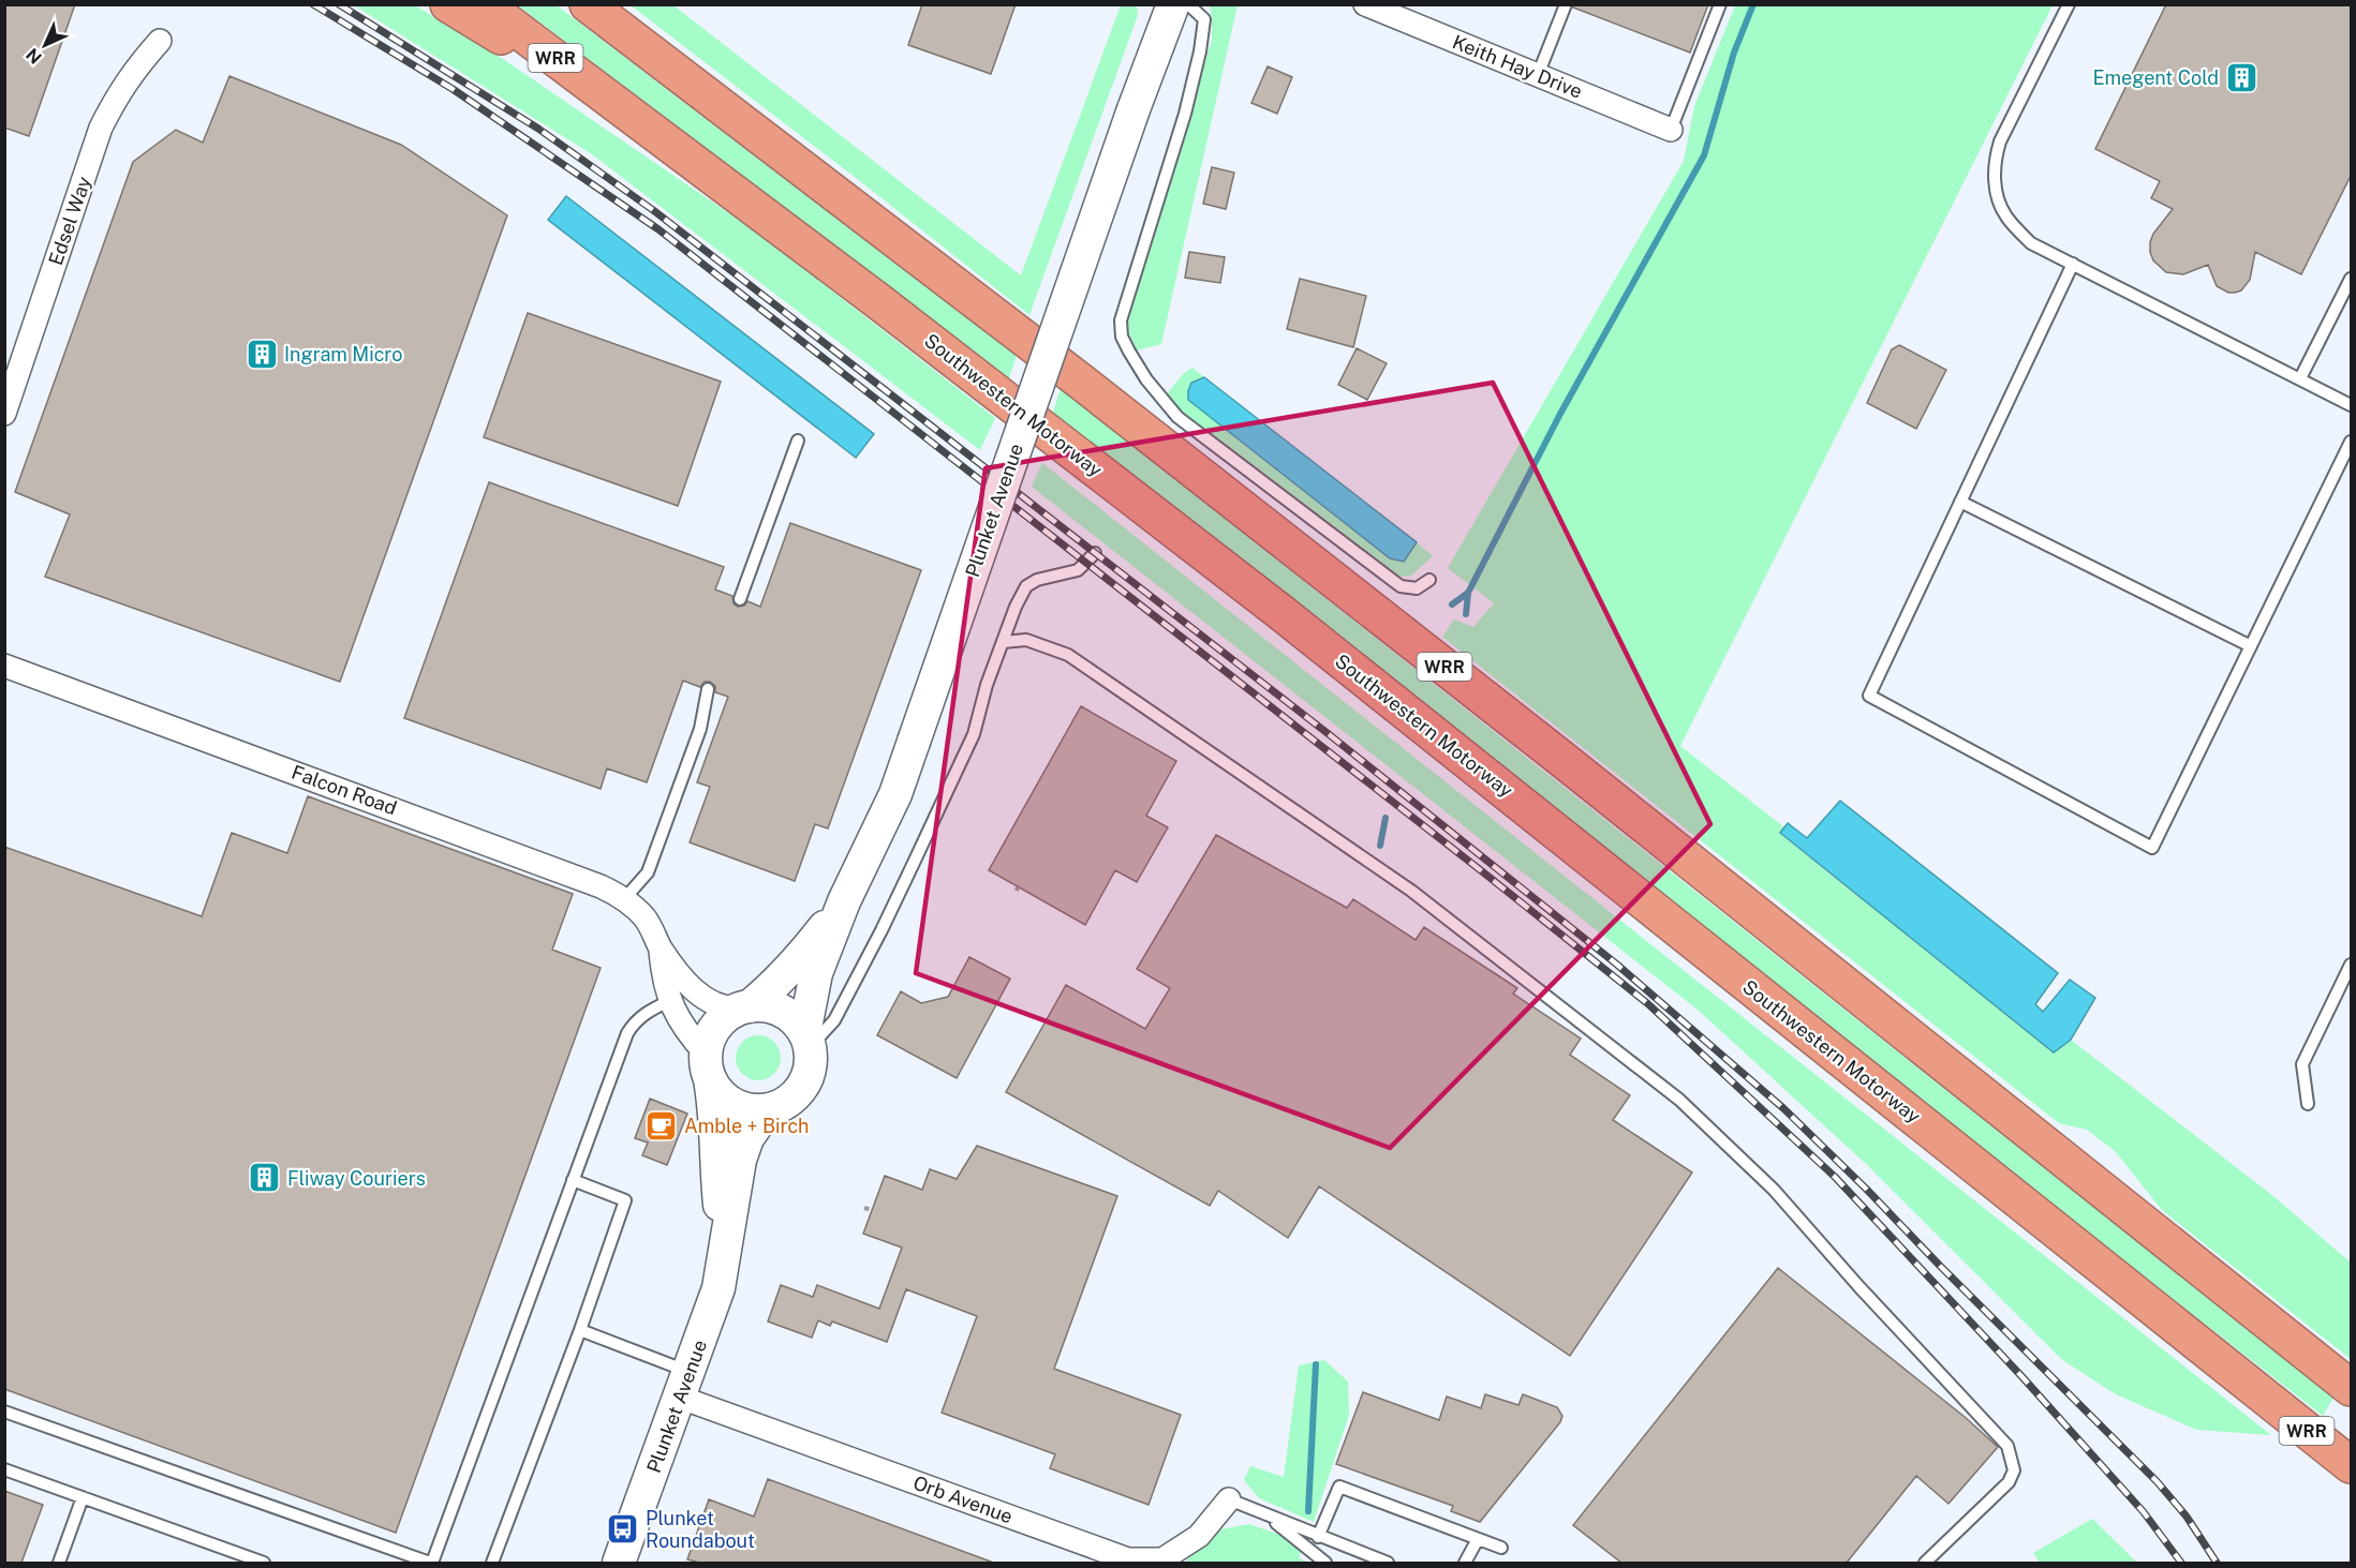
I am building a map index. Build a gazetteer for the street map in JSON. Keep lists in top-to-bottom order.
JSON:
{
  "streets": {
    "highway": ["WRR", "Southwestern Motorway"],
    "main road": ["Plunket Avenue"],
    "street": [
      "Keith Hay Drive",
      "Edsel Way",
      "Falcon Road",
      "Orb Avenue"
    ]
  },
  "crossings": [
    ["Plunket Avenue", "Falcon Road"],
    ["Plunket Avenue", "Orb Avenue"]
  ],
  "places": {
    "building": ["Emegent Cold", "Ingram Micro", "Fliway Couriers"],
    "cafe": ["Amble + Birch"],
    "bus stop": ["Plunket Roundabout"]
  },
  "north": "bottom left"
}
